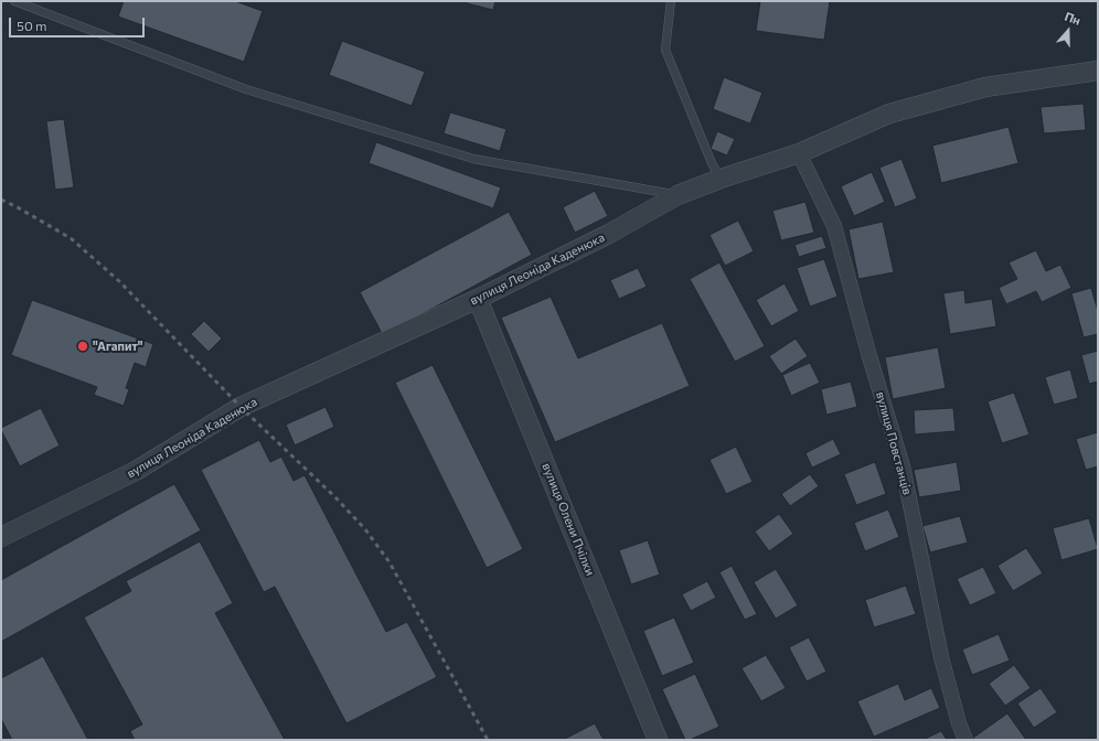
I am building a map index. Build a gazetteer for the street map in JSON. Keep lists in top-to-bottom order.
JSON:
{
  "streets": {
    "street": ["вулиця Леоніда Каденюка", "вулиця Повстанців", "вулиця Олени Пчілки"]
  },
  "crossings": [
    ["вулиця Леоніда Каденюка", "вулиця Повстанців"],
    ["вулиця Леоніда Каденюка", "вулиця Олени Пчілки"]
  ],
  "places": ["\"Агапит\""],
  "scale_bar": "50 m",
  "north": "top"
}
